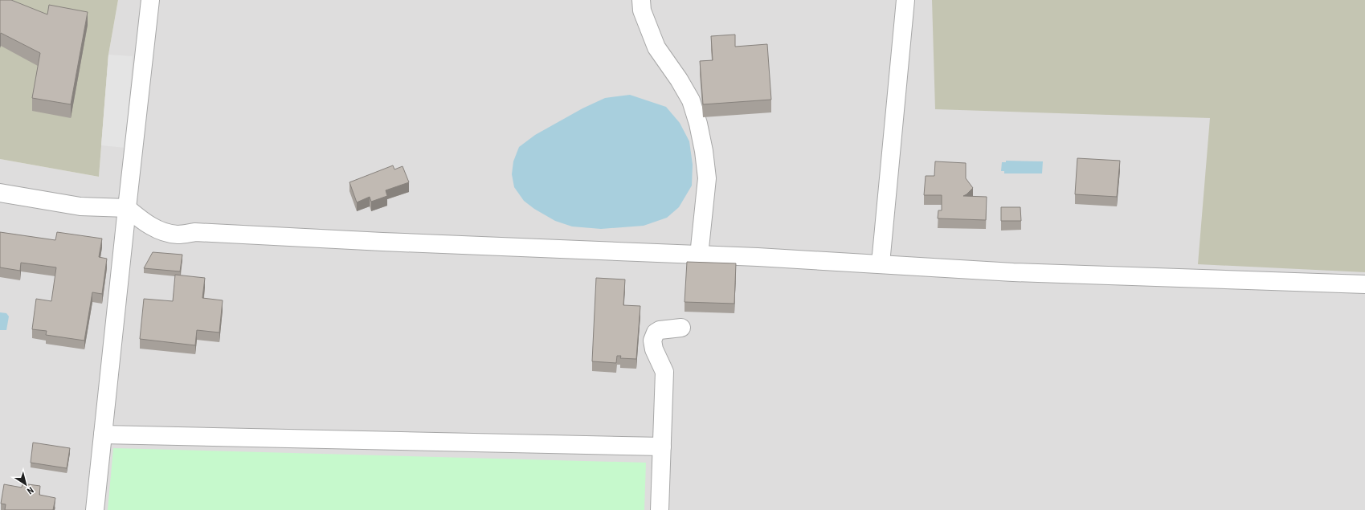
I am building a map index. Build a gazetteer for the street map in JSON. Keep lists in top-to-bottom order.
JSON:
{
  "north": "bottom right"
}
